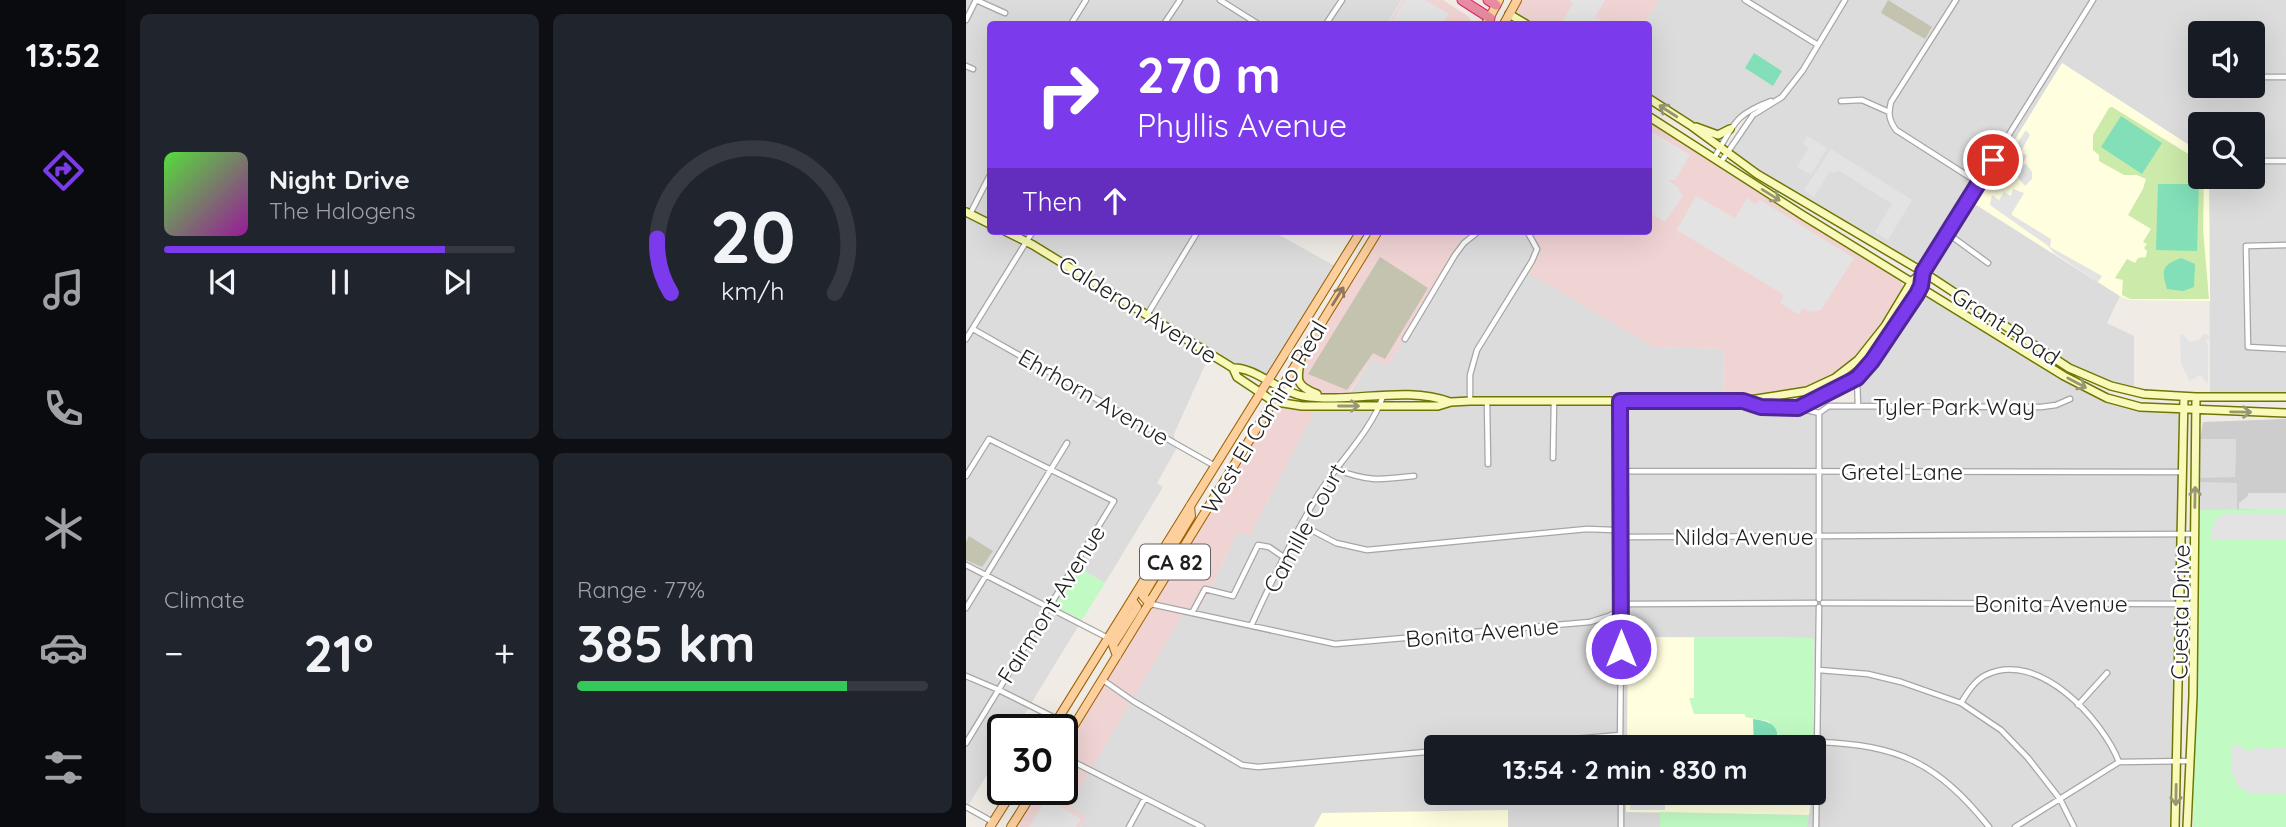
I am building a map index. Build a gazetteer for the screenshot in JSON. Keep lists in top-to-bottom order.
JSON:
{
  "streets": {
    "main road": [
      "Calderon Avenue",
      "Grant Road",
      "West El Camino Real",
      "CA 82",
      "Cuesta Drive"
    ],
    "street": [
      "Ehrhorn Avenue",
      "Tyler Park Way",
      "Gretel Lane",
      "Camille Court",
      "Nilda Avenue",
      "Bonita Avenue",
      "Fairmont Avenue"
    ]
  },
  "crossings": [
    ["Calderon Avenue", "West El Camino Real"],
    ["Calderon Avenue", "Camille Court"],
    ["Grant Road", "Cuesta Drive"],
    ["Ehrhorn Avenue", "West El Camino Real"],
    ["West El Camino Real", "Bonita Avenue"],
    ["Gretel Lane", "Cuesta Drive"],
    ["Camille Court", "Nilda Avenue"],
    ["Camille Court", "Bonita Avenue"],
    ["Nilda Avenue", "Cuesta Drive"],
    ["Bonita Avenue", "Cuesta Drive"]
  ],
  "page": {
    "tabs": "13:52",
    "turn": ["270 m", "Phyllis Avenue"],
    "song": ["Night Drive", "The Halogens"],
    "then": "Then",
    "tile": [
      "Climate",
      ["Range · 77%", "385 km"]
    ],
    "heat": ["−", "21°", "+"],
    "limit": "30",
    "trip": "13:54 · 2 min · 830 m",
    "gauge": ["20", "km/h"]
  }
}
